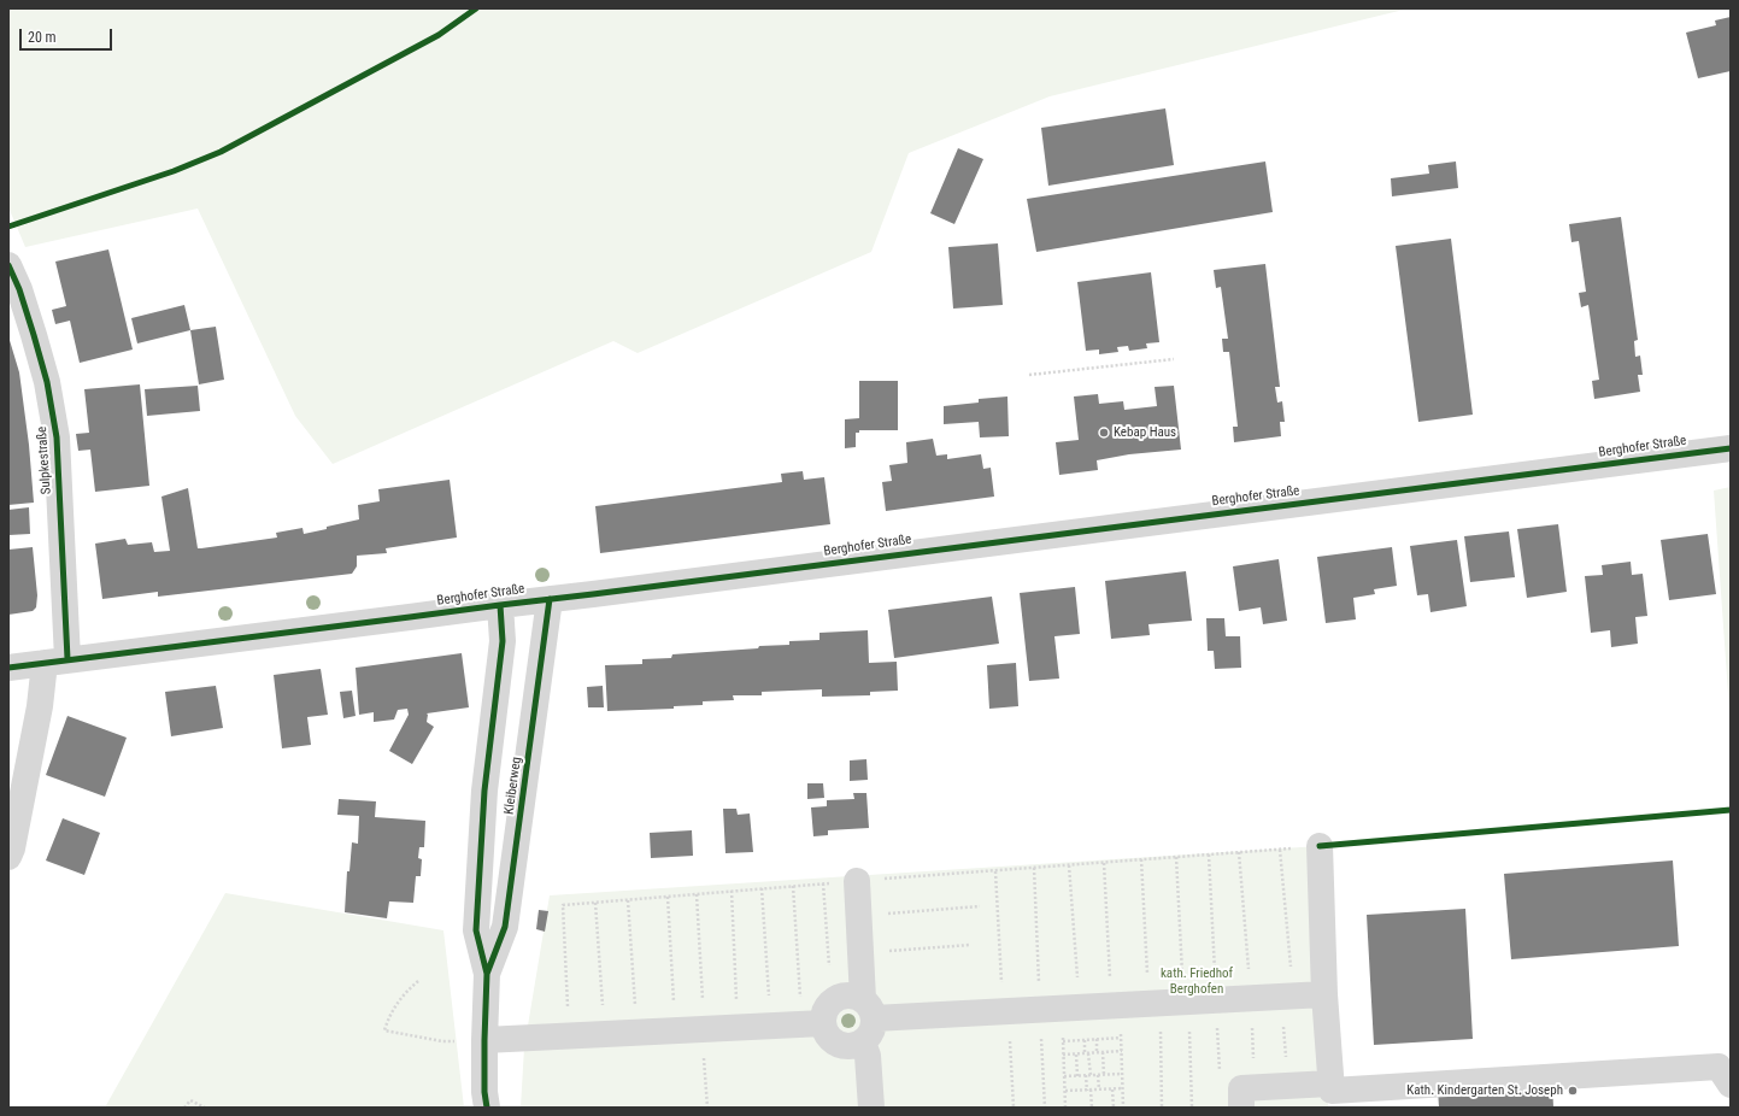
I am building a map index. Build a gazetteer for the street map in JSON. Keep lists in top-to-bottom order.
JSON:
{
  "streets": {
    "street": ["Berghofer Straße", "Sulpkestraße", "Kleiberweg"]
  },
  "crossings": [
    ["Berghofer Straße", "Sulpkestraße"],
    ["Berghofer Straße", "Kleiberweg"]
  ],
  "parks": ["kath. Friedhof Berghofen"],
  "places": ["Kebap Haus", "Kath. Kindergarten St. Joseph"],
  "scale_bar": "20 m"
}
